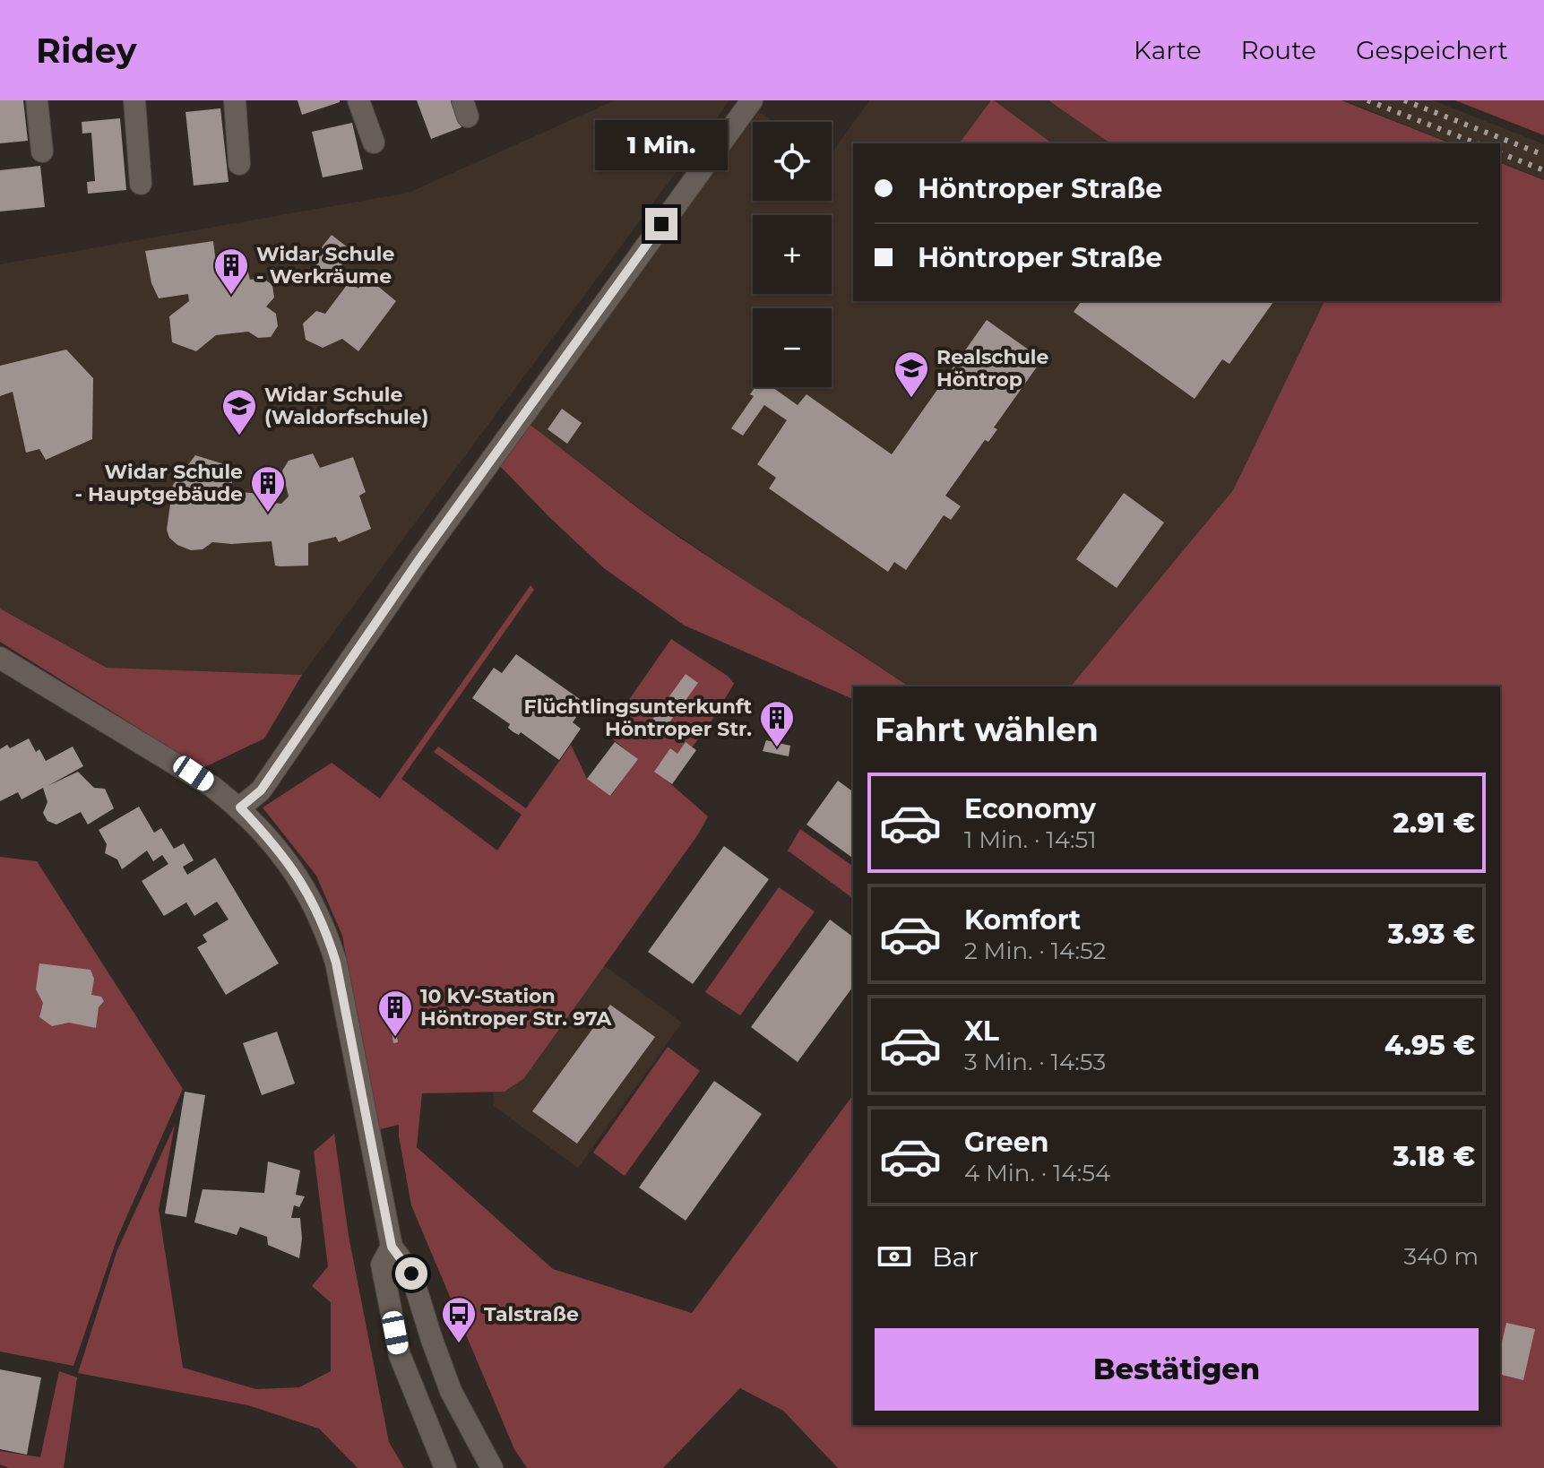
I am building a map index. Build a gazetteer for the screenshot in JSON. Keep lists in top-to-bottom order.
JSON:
{
  "places": {
    "building": [
      "Widar Schule - Werkräume",
      "Widar Schule - Hauptgebäude",
      "Flüchtlingsunterkunft Höntroper Str.",
      "10 kV-Station Höntroper Str. 97A"
    ],
    "school or university": ["Realschule Höntrop", "Widar Schule (Waldorfschule)"],
    "bus stop": ["Talstraße"]
  },
  "page": {
    "header": "Ridey",
    "nav": ["Karte", "Route", "Gespeichert"],
    "bubble": "1 Min.",
    "map_buttons": ["+", "−"],
    "banner": ["Höntroper Straße", "Höntroper Straße"],
    "heading": "Fahrt wählen",
    "list": [
      {
        "name": "Economy",
        "note": "1 Min. · 14:51",
        "value": "2.91 €"
      },
      {
        "name": "Komfort",
        "note": "2 Min. · 14:52",
        "value": "3.93 €"
      },
      {
        "name": "XL",
        "note": "3 Min. · 14:53",
        "value": "4.95 €"
      },
      {
        "name": "Green",
        "note": "4 Min. · 14:54",
        "value": "3.18 €"
      }
    ],
    "pay": ["Bar", "340 m"],
    "buttons": "Bestätigen"
  }
}
